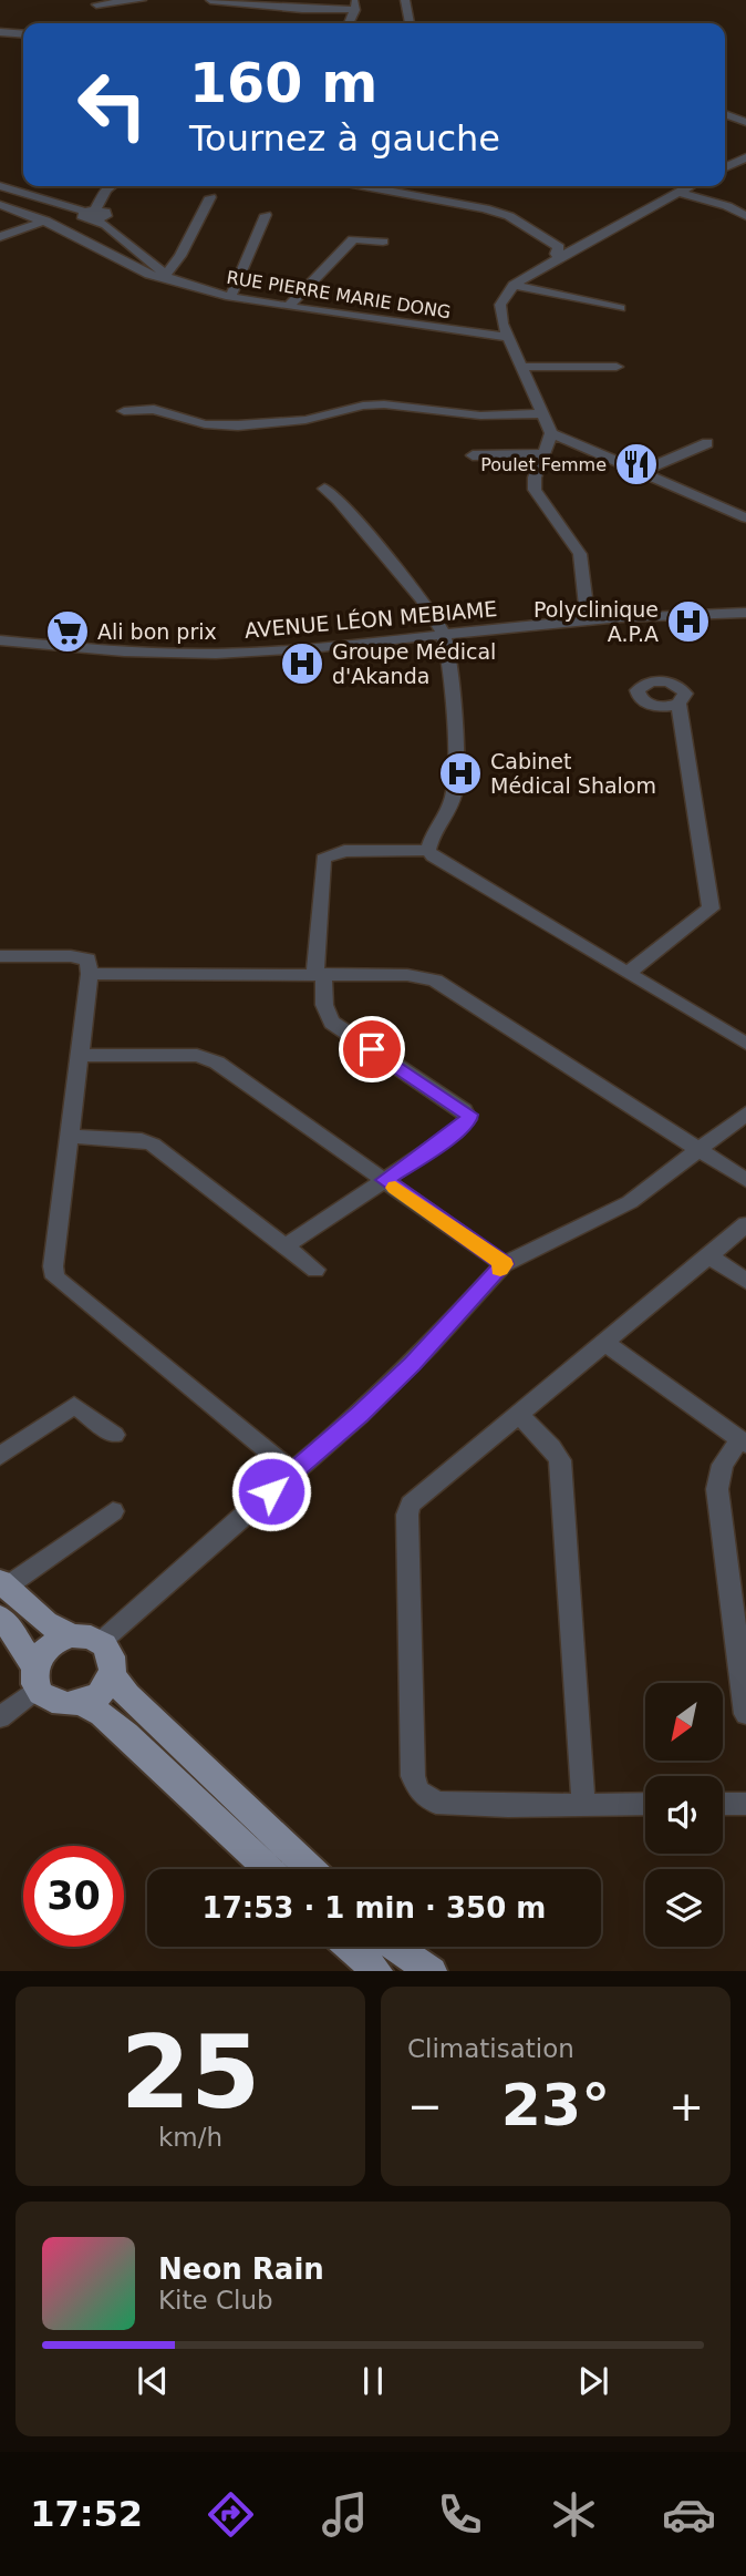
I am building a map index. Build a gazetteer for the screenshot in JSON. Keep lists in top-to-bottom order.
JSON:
{
  "streets": {
    "street": ["RUE PIERRE MARIE DONG", "AVENUE LÉON MEBIAME"]
  },
  "places": {
    "restaurant": ["Poulet Femme"],
    "hospital": ["Polyclinique A.P.A", "Groupe Médical d'Akanda", "Cabinet Médical Shalom"],
    "supermarket": ["Ali bon prix"]
  },
  "north": "bottom left",
  "page": {
    "turn": ["160 m", "Tournez à gauche"],
    "limit": "30",
    "trip": "17:53 · 1 min · 350 m",
    "tile": [
      ["25", "km/h"],
      "Climatisation"
    ],
    "heat": ["−", "23°", "+"],
    "song": ["Neon Rain", "Kite Club"],
    "tabs": "17:52"
  }
}
